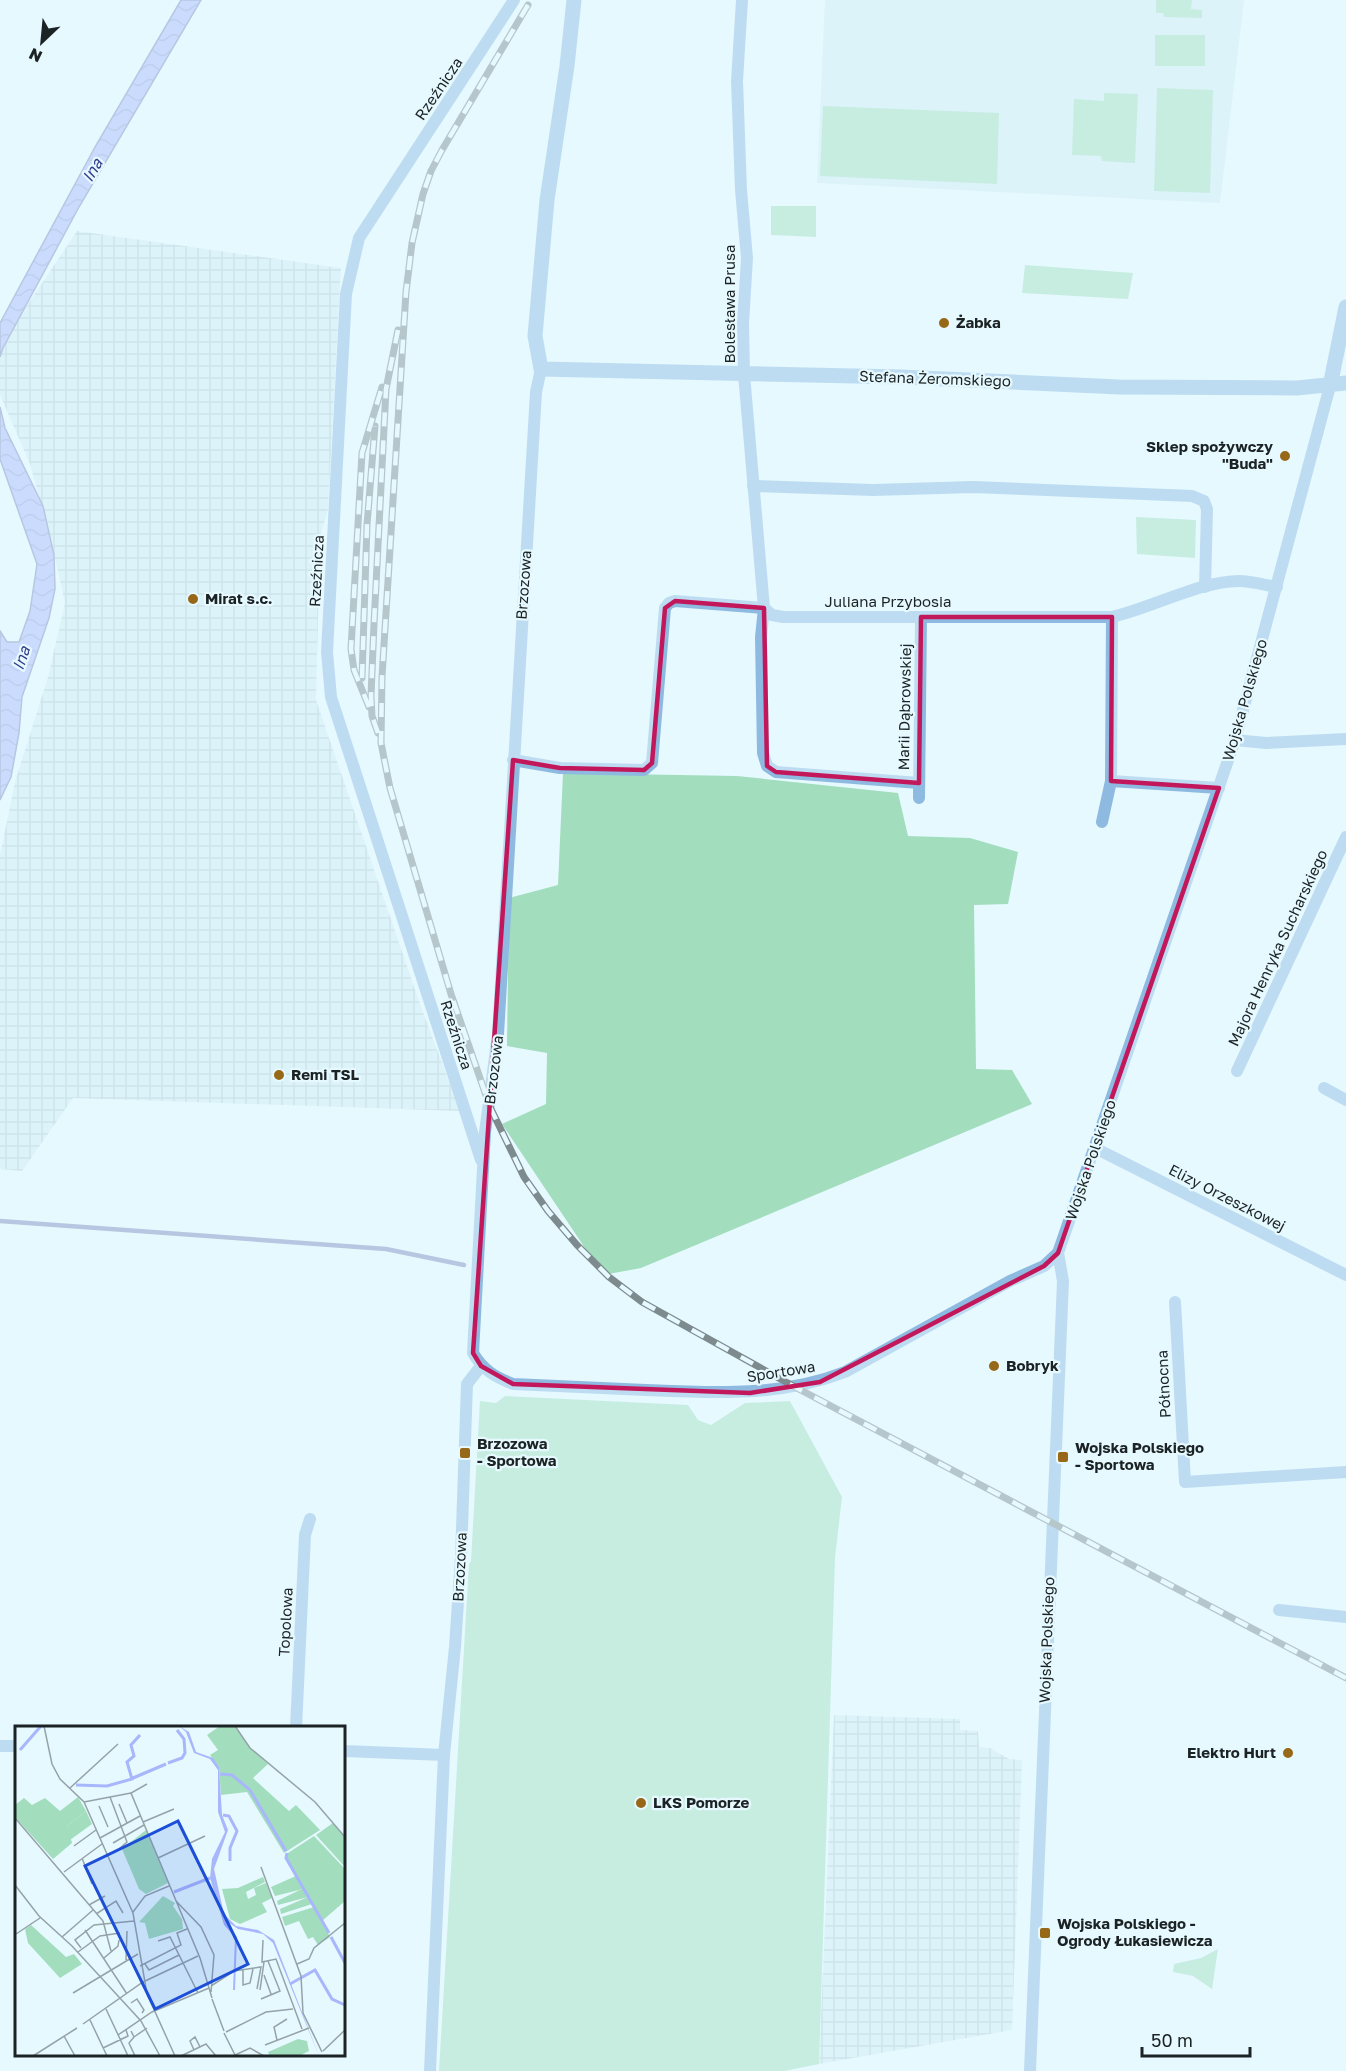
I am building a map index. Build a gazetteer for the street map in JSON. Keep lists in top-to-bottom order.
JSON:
{
  "streets": {
    "street": [
      "Rzeźnicza",
      "Bolesława Prusa",
      "Stefana Żeromskiego",
      "Brzozowa",
      "Juliana Przybosia",
      "Wojska Polskiego",
      "Marii Dąbrowskiej",
      "Majora Henryka Sucharskiego",
      "Elizy Orzeszkowej",
      "Sportowa",
      "Północna",
      "Topolowa"
    ]
  },
  "crossings": [
    ["Rzeźnicza", "Brzozowa"],
    ["Bolesława Prusa", "Stefana Żeromskiego"],
    ["Bolesława Prusa", "Juliana Przybosia"],
    ["Bolesława Prusa", "Marii Dąbrowskiej"],
    ["Stefana Żeromskiego", "Brzozowa"],
    ["Stefana Żeromskiego", "Wojska Polskiego"],
    ["Brzozowa", "Juliana Przybosia"],
    ["Brzozowa", "Sportowa"],
    ["Juliana Przybosia", "Wojska Polskiego"],
    ["Juliana Przybosia", "Marii Dąbrowskiej"],
    ["Wojska Polskiego", "Elizy Orzeszkowej"],
    ["Wojska Polskiego", "Sportowa"]
  ],
  "water": ["Ina"],
  "places": {
    "other": [
      "Żabka",
      "Sklep spożywczy \"Buda\"",
      "Mirat s.c.",
      "Remi TSL",
      "Bobryk",
      "Elektro Hurt",
      "LKS Pomorze"
    ],
    "transit": ["Brzozowa - Sportowa", "Wojska Polskiego - Sportowa", "Wojska Polskiego - Ogrody Łukasiewicza"]
  },
  "scale_bar": "50 m",
  "north": "bottom left"
}
